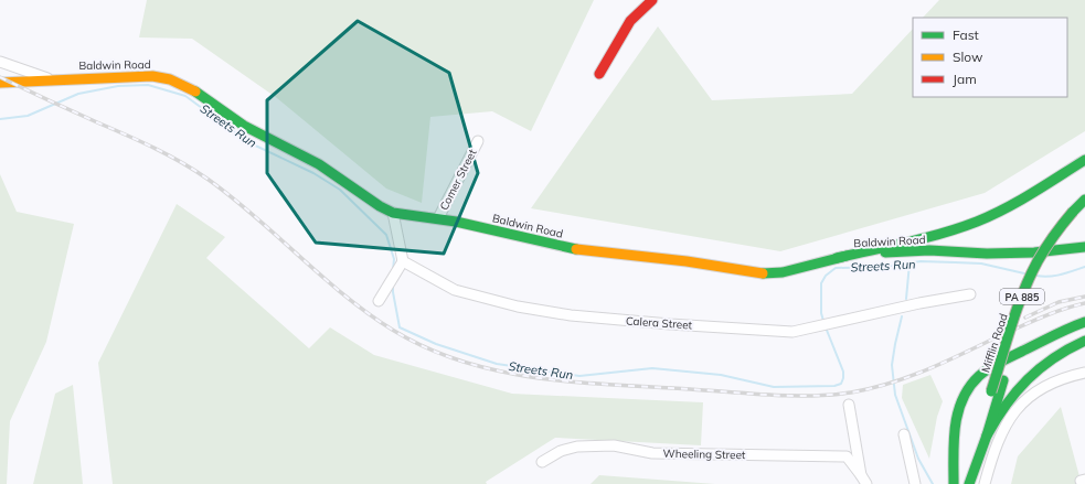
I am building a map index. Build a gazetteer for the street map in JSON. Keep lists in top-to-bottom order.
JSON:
{
  "streets": {
    "main road": ["Baldwin Road", "PA 885", "Mifflin Road"],
    "street": ["Comer Street", "Calera Street", "Wheeling Street"]
  },
  "crossings": [
    ["Baldwin Road", "Comer Street"]
  ],
  "water": ["Streets Run"],
  "legend": ["Fast", "Slow", "Jam"]
}
